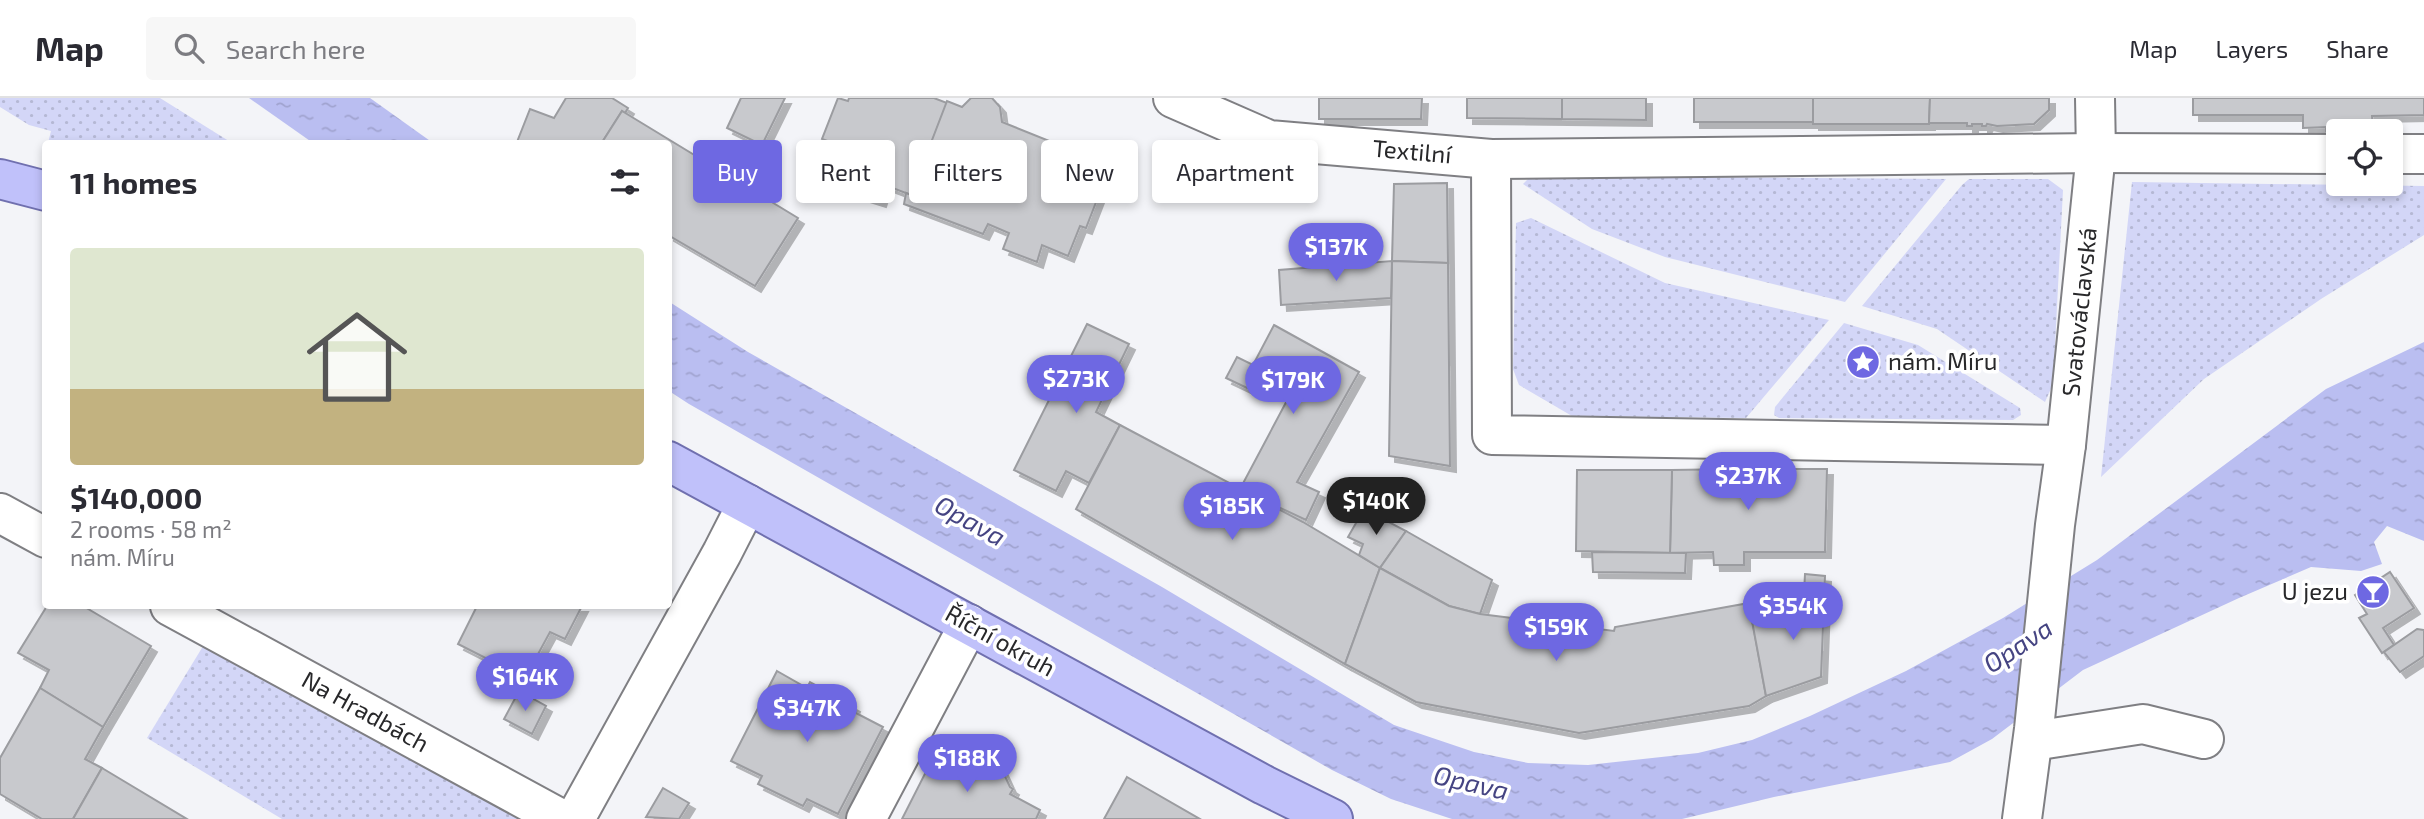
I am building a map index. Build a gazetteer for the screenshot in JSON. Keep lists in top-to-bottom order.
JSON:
{
  "streets": {
    "main road": ["Říční okruh"],
    "street": ["Textilní", "Svatováclavská", "Na Hradbách"]
  },
  "water": ["Opava"],
  "places": {
    "place": ["nám. Míru"],
    "bar": ["U jezu"]
  },
  "page": {
    "header": "Map",
    "search": "Search here",
    "nav": ["Map", "Layers", "Share"],
    "chip": [
      "Buy",
      "Rent",
      "Filters",
      "New",
      "Apartment"
    ],
    "heading": "11 homes",
    "price": [
      "$137K",
      "$273K",
      "$179K",
      "$237K",
      "$140K",
      "$185K",
      "$354K",
      "$159K",
      "$164K",
      "$347K",
      "$188K"
    ],
    "list": [
      {
        "name": "$140,000",
        "note": "2 rooms · 58 m² · nám. Míru"
      }
    ]
  }
}
